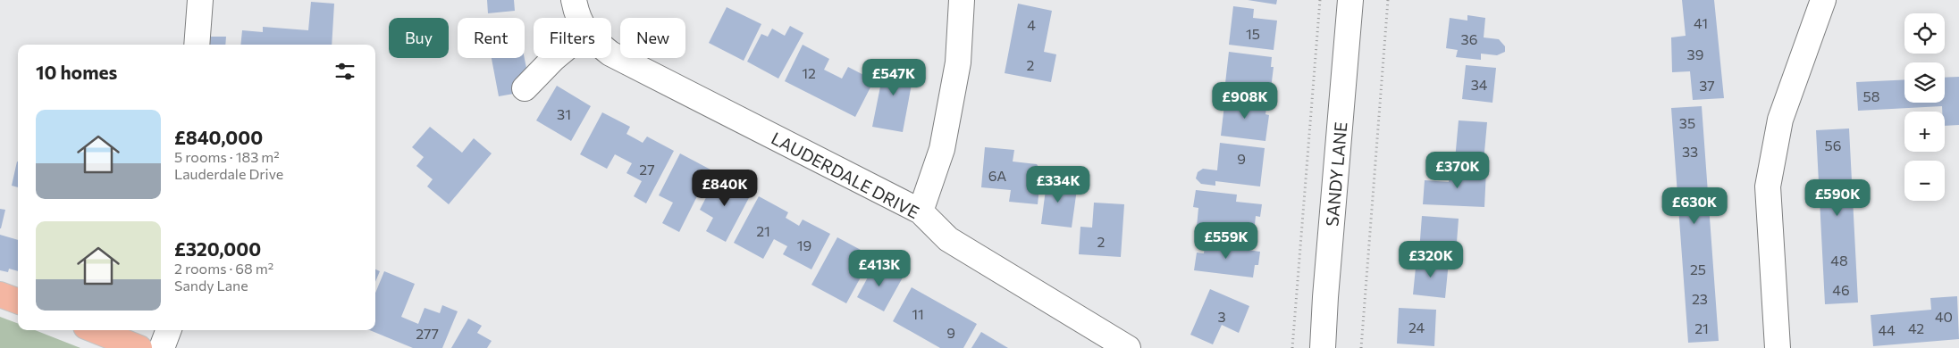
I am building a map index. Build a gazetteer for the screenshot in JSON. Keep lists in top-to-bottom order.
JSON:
{
  "streets": {
    "street": ["SANDY LANE", "LAUDERDALE DRIVE"]
  },
  "house_numbers": [
    "41",
    "4",
    "15",
    "36",
    "39",
    "2",
    "12",
    "34",
    "37",
    "58",
    "31",
    "35",
    "56",
    "33",
    "9",
    "27",
    "6A",
    "21",
    "2",
    "19",
    "48",
    "25",
    "46",
    "23",
    "11",
    "3",
    "40",
    "24",
    "21",
    "42",
    "44",
    "9",
    "277"
  ],
  "page": {
    "map_buttons": ["+", "−"],
    "chip": [
      "Buy",
      "Rent",
      "Filters",
      "New"
    ],
    "heading": "10 homes",
    "price": [
      "£547K",
      "£908K",
      "£370K",
      "£334K",
      "£840K",
      "£590K",
      "£630K",
      "£559K",
      "£320K",
      "£413K"
    ],
    "list": [
      {
        "name": "£840,000",
        "note": "5 rooms · 183 m² · Lauderdale Drive"
      },
      {
        "name": "£320,000",
        "note": "2 rooms · 68 m² · Sandy Lane"
      }
    ]
  }
}
